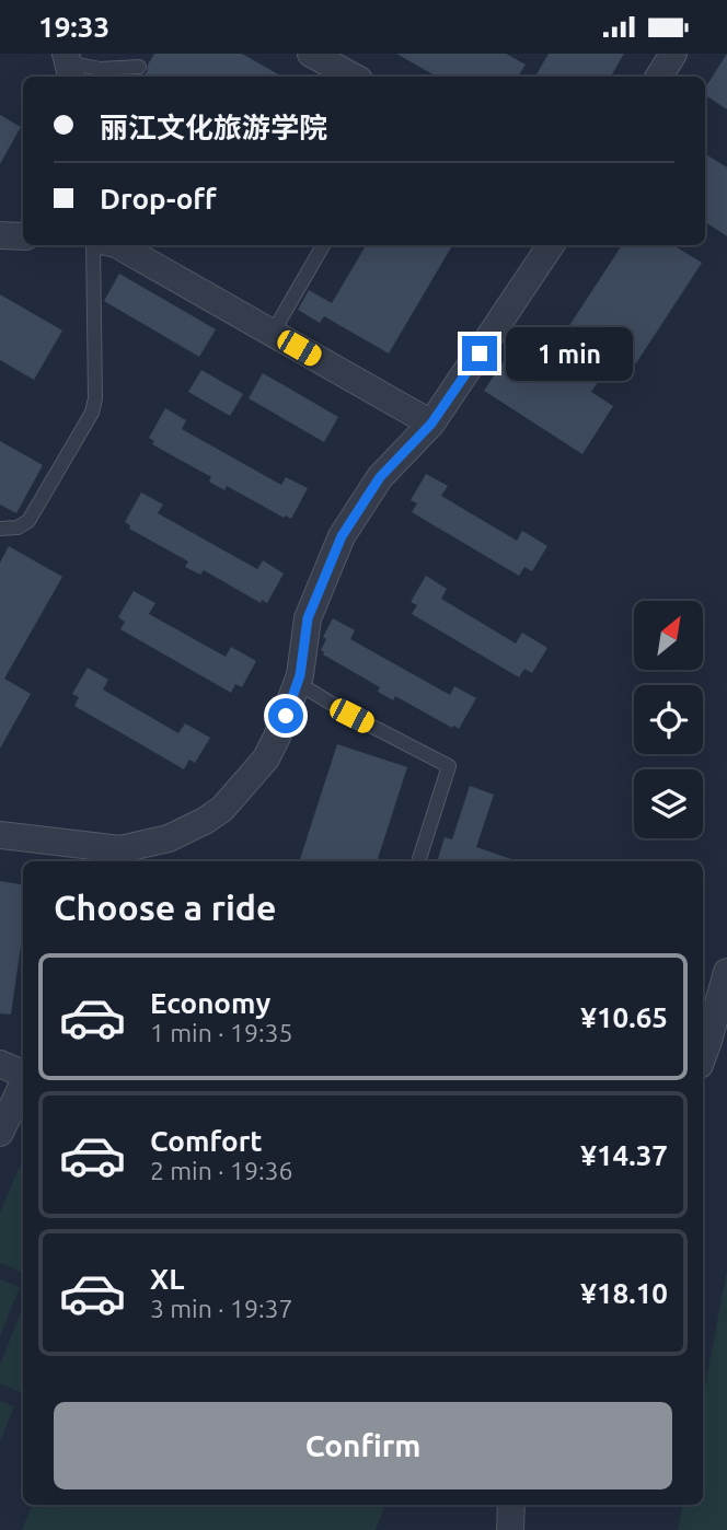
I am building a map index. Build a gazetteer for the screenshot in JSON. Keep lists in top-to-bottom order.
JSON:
{
  "north": "top right",
  "page": {
    "status": "19:33",
    "banner": ["丽江文化旅游学院", "Drop-off"],
    "bubble": "1 min",
    "heading": "Choose a ride",
    "list": [
      {
        "name": "Economy",
        "note": "1 min · 19:35",
        "value": "¥10.65"
      },
      {
        "name": "Comfort",
        "note": "2 min · 19:36",
        "value": "¥14.37"
      },
      {
        "name": "XL",
        "note": "3 min · 19:37",
        "value": "¥18.10"
      }
    ],
    "buttons": "Confirm"
  }
}
